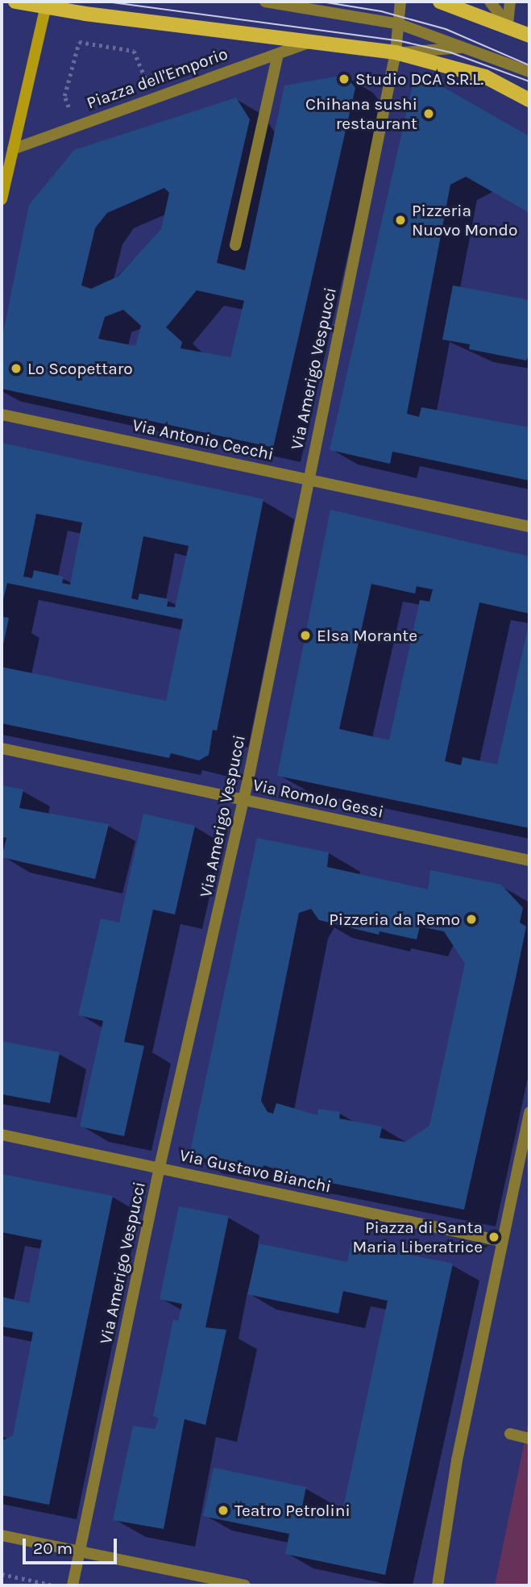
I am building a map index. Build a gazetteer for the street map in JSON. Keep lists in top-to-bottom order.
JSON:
{
  "streets": {
    "main road": ["Piazza dell'Emporio"],
    "street": [
      "Via Amerigo Vespucci",
      "Via Antonio Cecchi",
      "Via Romolo Gessi",
      "Via Gustavo Bianchi"
    ]
  },
  "crossings": [
    ["Piazza dell'Emporio", "Via Amerigo Vespucci"],
    ["Via Amerigo Vespucci", "Via Antonio Cecchi"],
    ["Via Amerigo Vespucci", "Via Romolo Gessi"],
    ["Via Amerigo Vespucci", "Via Gustavo Bianchi"]
  ],
  "places": [
    "Studio DCA S.R.L.",
    "Chihana sushi restaurant",
    "Pizzeria Nuovo Mondo",
    "Lo Scopettaro",
    "Elsa Morante",
    "Pizzeria da Remo",
    "Piazza di Santa Maria Liberatrice",
    "Teatro Petrolini"
  ],
  "scale_bar": "20 m"
}
